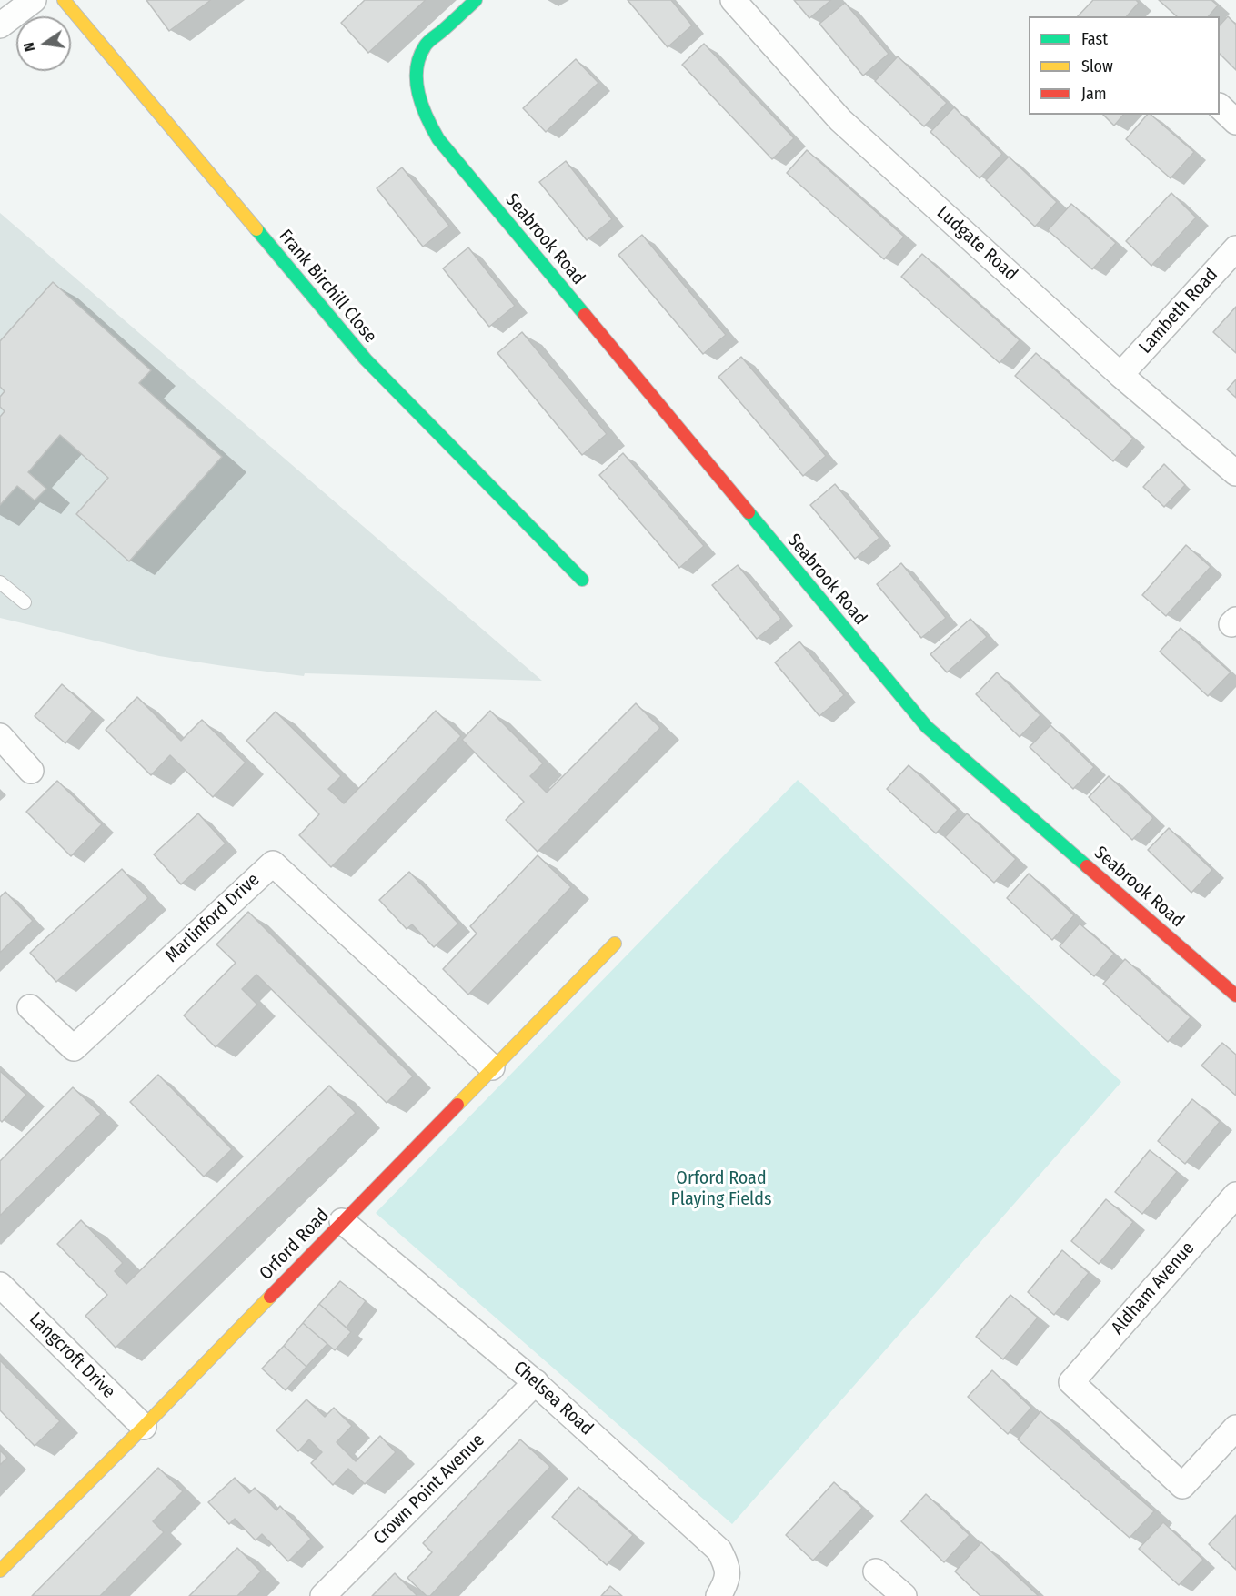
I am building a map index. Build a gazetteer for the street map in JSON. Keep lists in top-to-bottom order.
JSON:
{
  "streets": {
    "street": [
      "Seabrook Road",
      "Ludgate Road",
      "Frank Birchill Close",
      "Lambeth Road",
      "Marlinford Drive",
      "Orford Road",
      "Aldham Avenue",
      "Langcroft Drive",
      "Chelsea Road",
      "Crown Point Avenue"
    ]
  },
  "crossings": [
    ["Ludgate Road", "Lambeth Road"],
    ["Marlinford Drive", "Orford Road"],
    ["Orford Road", "Langcroft Drive"],
    ["Orford Road", "Chelsea Road"],
    ["Chelsea Road", "Crown Point Avenue"]
  ],
  "parks": ["Orford Road Playing Fields"],
  "legend": ["Fast", "Slow", "Jam"],
  "north": "left"
}
